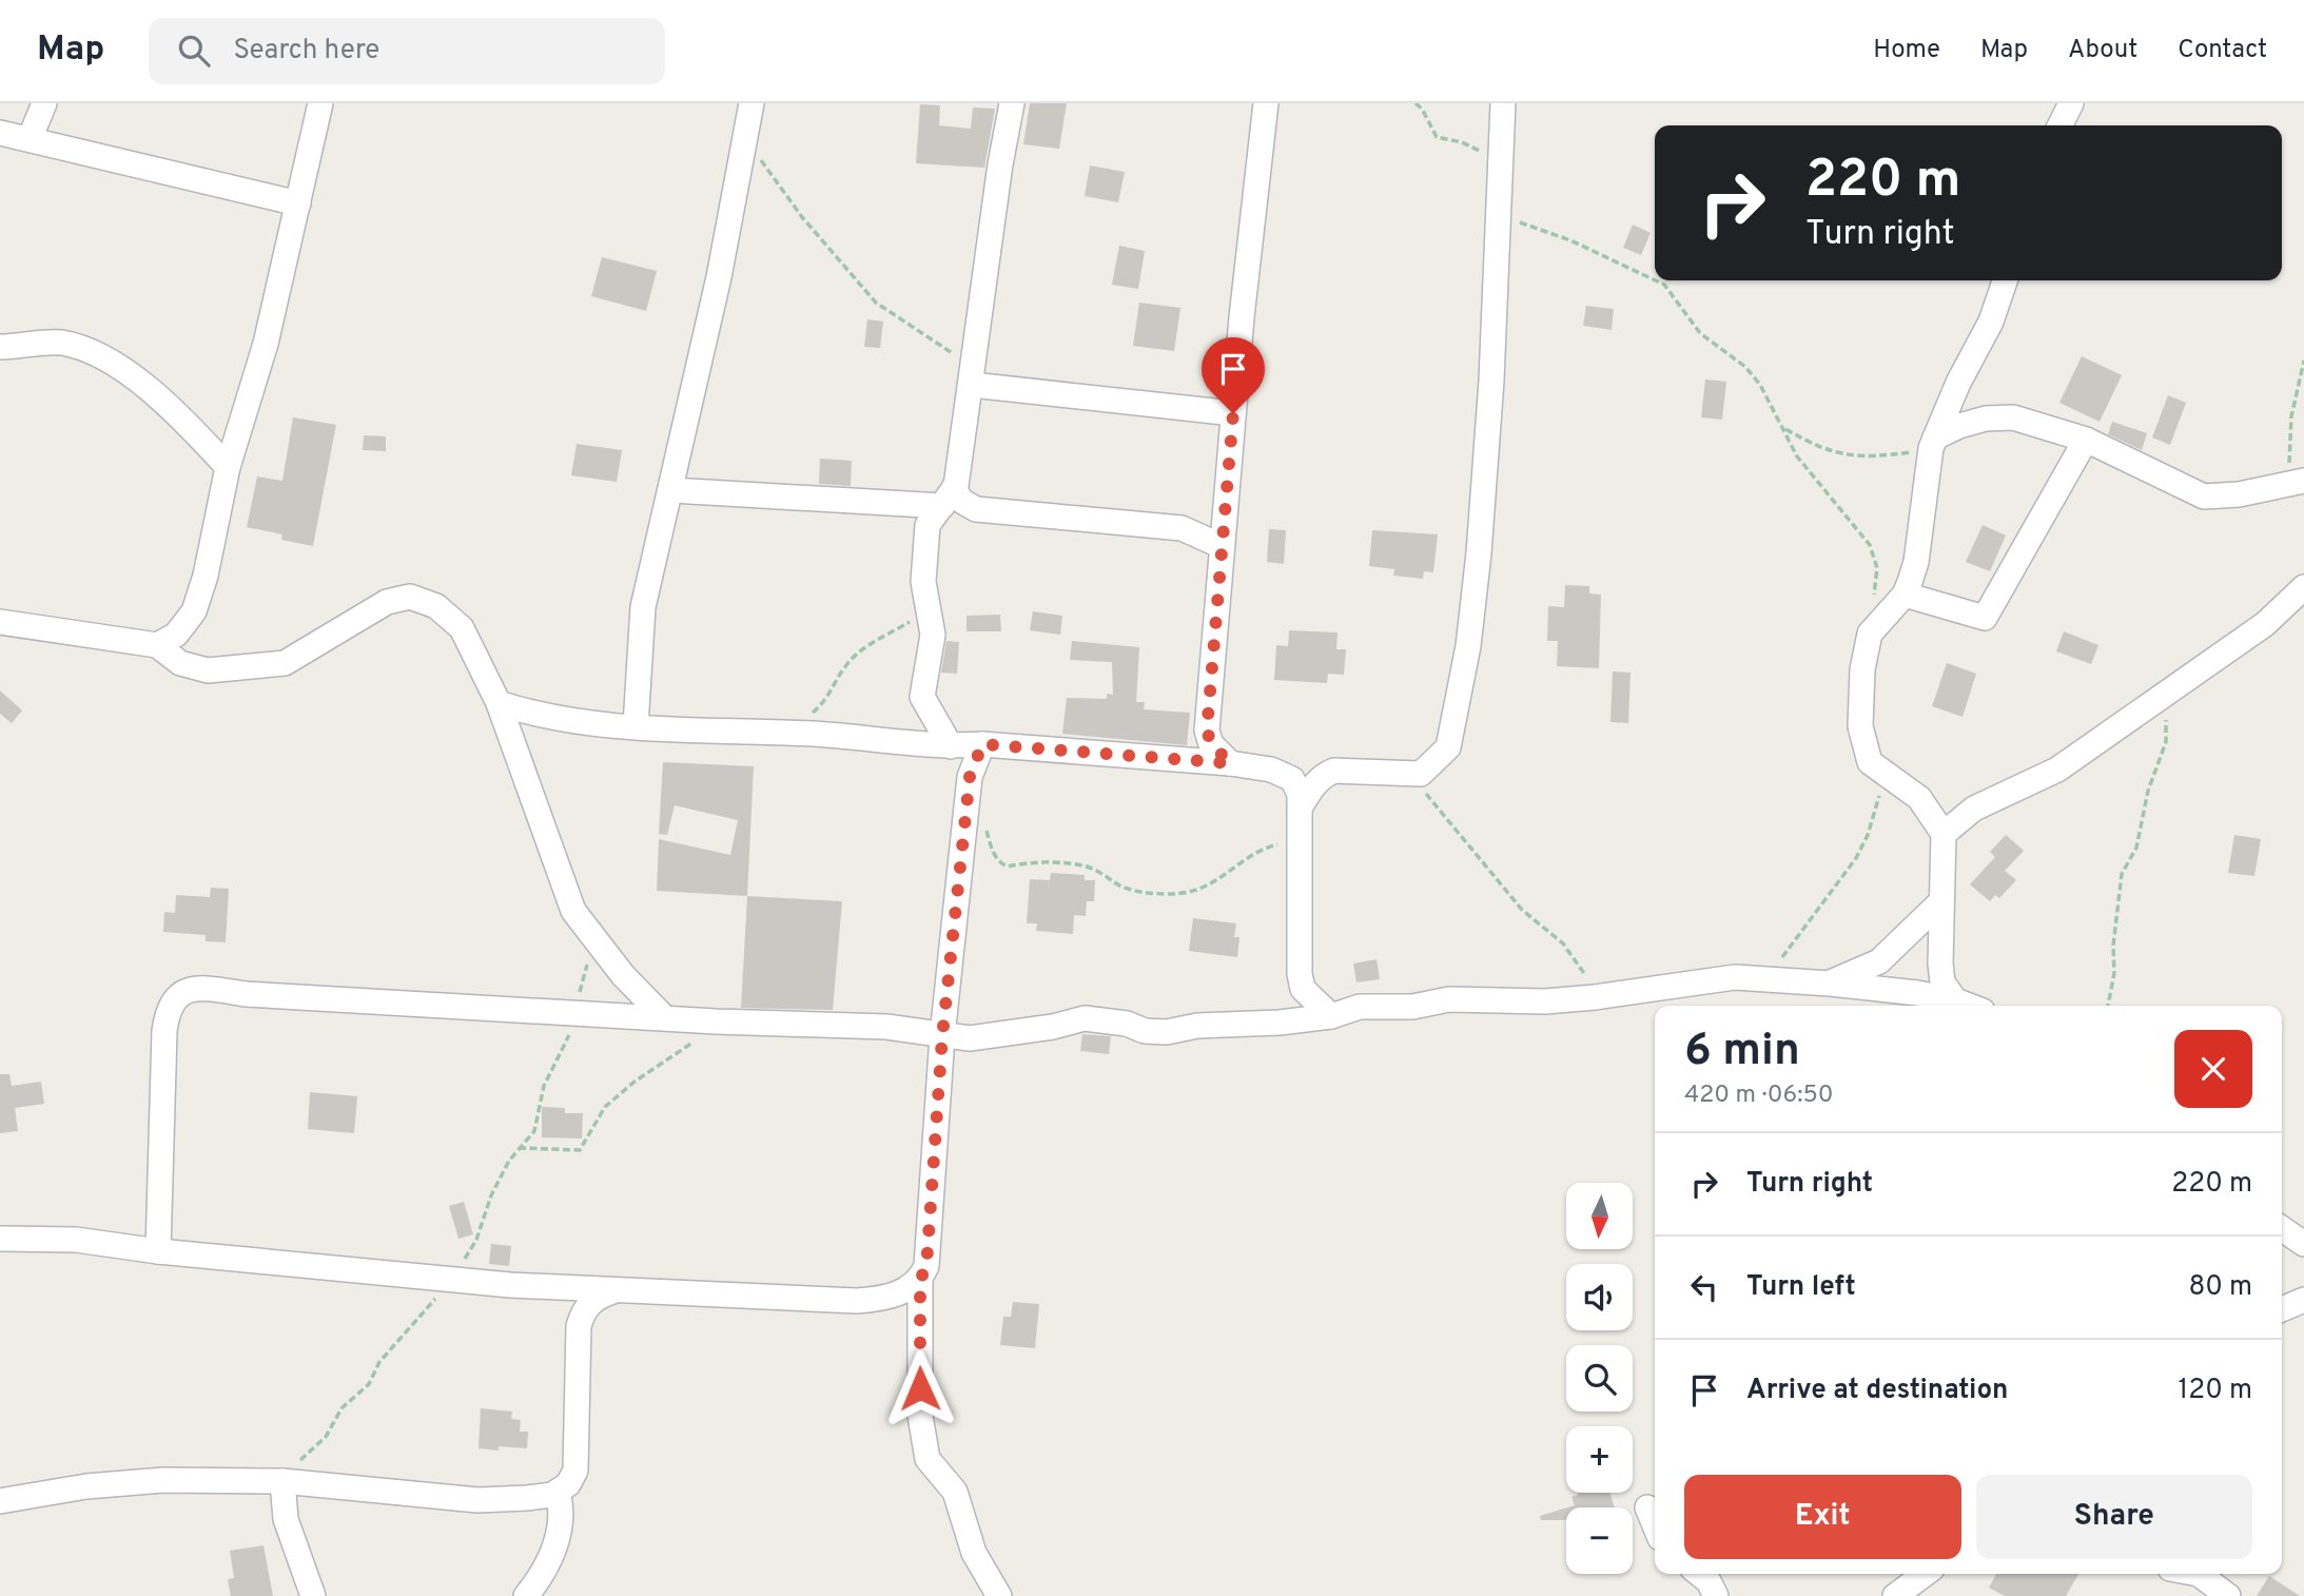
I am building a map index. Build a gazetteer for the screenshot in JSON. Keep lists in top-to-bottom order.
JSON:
{
  "north": "bottom",
  "page": {
    "header": "Map",
    "search": "Search here",
    "nav": [
      "Home",
      "Map",
      "About",
      "Contact"
    ],
    "turn": ["220 m", "Turn right"],
    "heading": ["6 min", "420 m · 06:50"],
    "list": [
      {
        "name": "Turn right",
        "value": "220 m"
      },
      {
        "name": "Turn left",
        "value": "80 m"
      },
      {
        "name": "Arrive at destination",
        "value": "120 m"
      }
    ],
    "map_buttons": ["+", "−"],
    "buttons": ["Exit", "Share"]
  }
}
